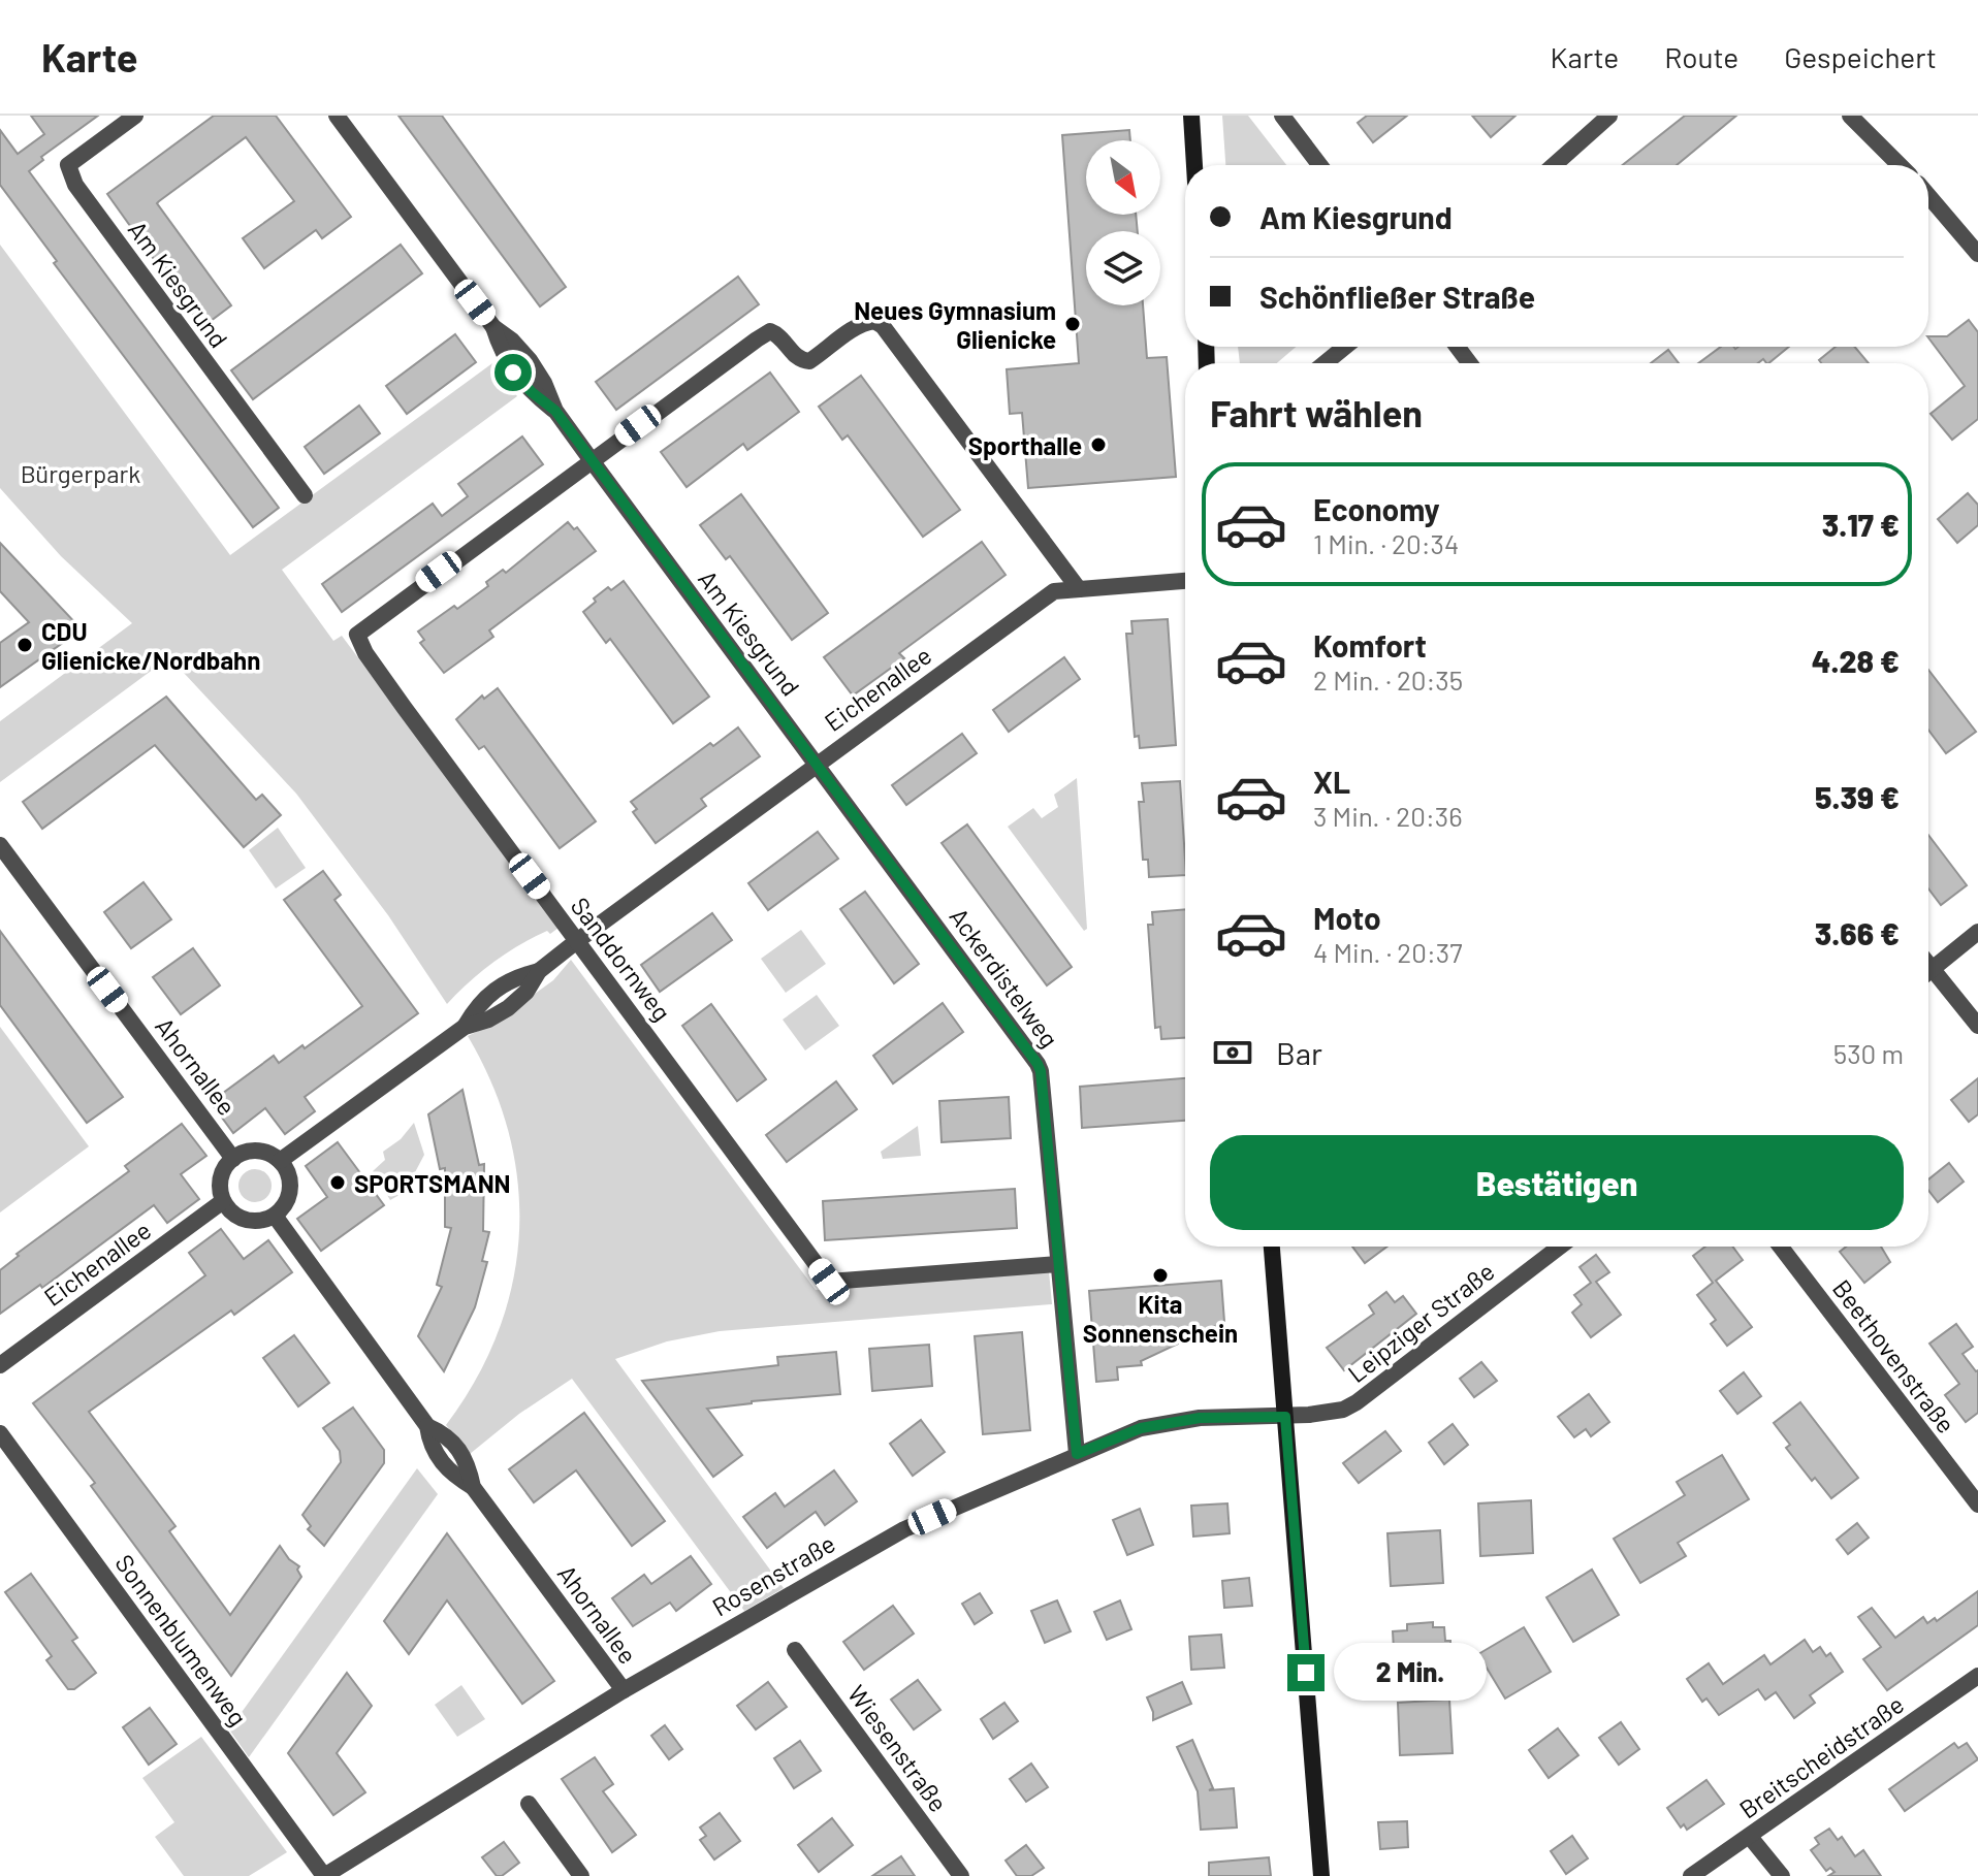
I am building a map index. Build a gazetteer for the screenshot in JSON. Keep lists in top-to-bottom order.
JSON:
{
  "streets": {
    "street": [
      "Am Kiesgrund",
      "Eichenallee",
      "Sanddornweg",
      "Ackerdistelweg",
      "Ahornallee",
      "Leipziger Straße",
      "Beethovenstraße",
      "Rosenstraße",
      "Sonnenblumenweg",
      "Wiesenstraße",
      "Breitscheidstraße"
    ]
  },
  "crossings": [
    ["Am Kiesgrund", "Eichenallee"],
    ["Am Kiesgrund", "Sanddornweg"],
    ["Am Kiesgrund", "Ackerdistelweg"],
    ["Eichenallee", "Sanddornweg"],
    ["Eichenallee", "Ackerdistelweg"],
    ["Eichenallee", "Ahornallee"],
    ["Sanddornweg", "Ackerdistelweg"],
    ["Ackerdistelweg", "Rosenstraße"],
    ["Ahornallee", "Rosenstraße"],
    ["Leipziger Straße", "Rosenstraße"],
    ["Rosenstraße", "Sonnenblumenweg"]
  ],
  "parks": ["Bürgerpark"],
  "places": [
    "Neues Gymnasium Glienicke",
    "Sporthalle",
    "CDU Glienicke/Nordbahn",
    "SPORTSMANN",
    "Kita Sonnenschein"
  ],
  "north": "bottom right",
  "page": {
    "header": "Karte",
    "nav": ["Karte", "Route", "Gespeichert"],
    "banner": ["Am Kiesgrund", "Schönfließer Straße"],
    "heading": "Fahrt wählen",
    "list": [
      {
        "name": "Economy",
        "note": "1 Min. · 20:34",
        "value": "3.17 €"
      },
      {
        "name": "Komfort",
        "note": "2 Min. · 20:35",
        "value": "4.28 €"
      },
      {
        "name": "XL",
        "note": "3 Min. · 20:36",
        "value": "5.39 €"
      },
      {
        "name": "Moto",
        "note": "4 Min. · 20:37",
        "value": "3.66 €"
      }
    ],
    "pay": ["Bar", "530 m"],
    "buttons": "Bestätigen",
    "bubble": "2 Min."
  }
}
